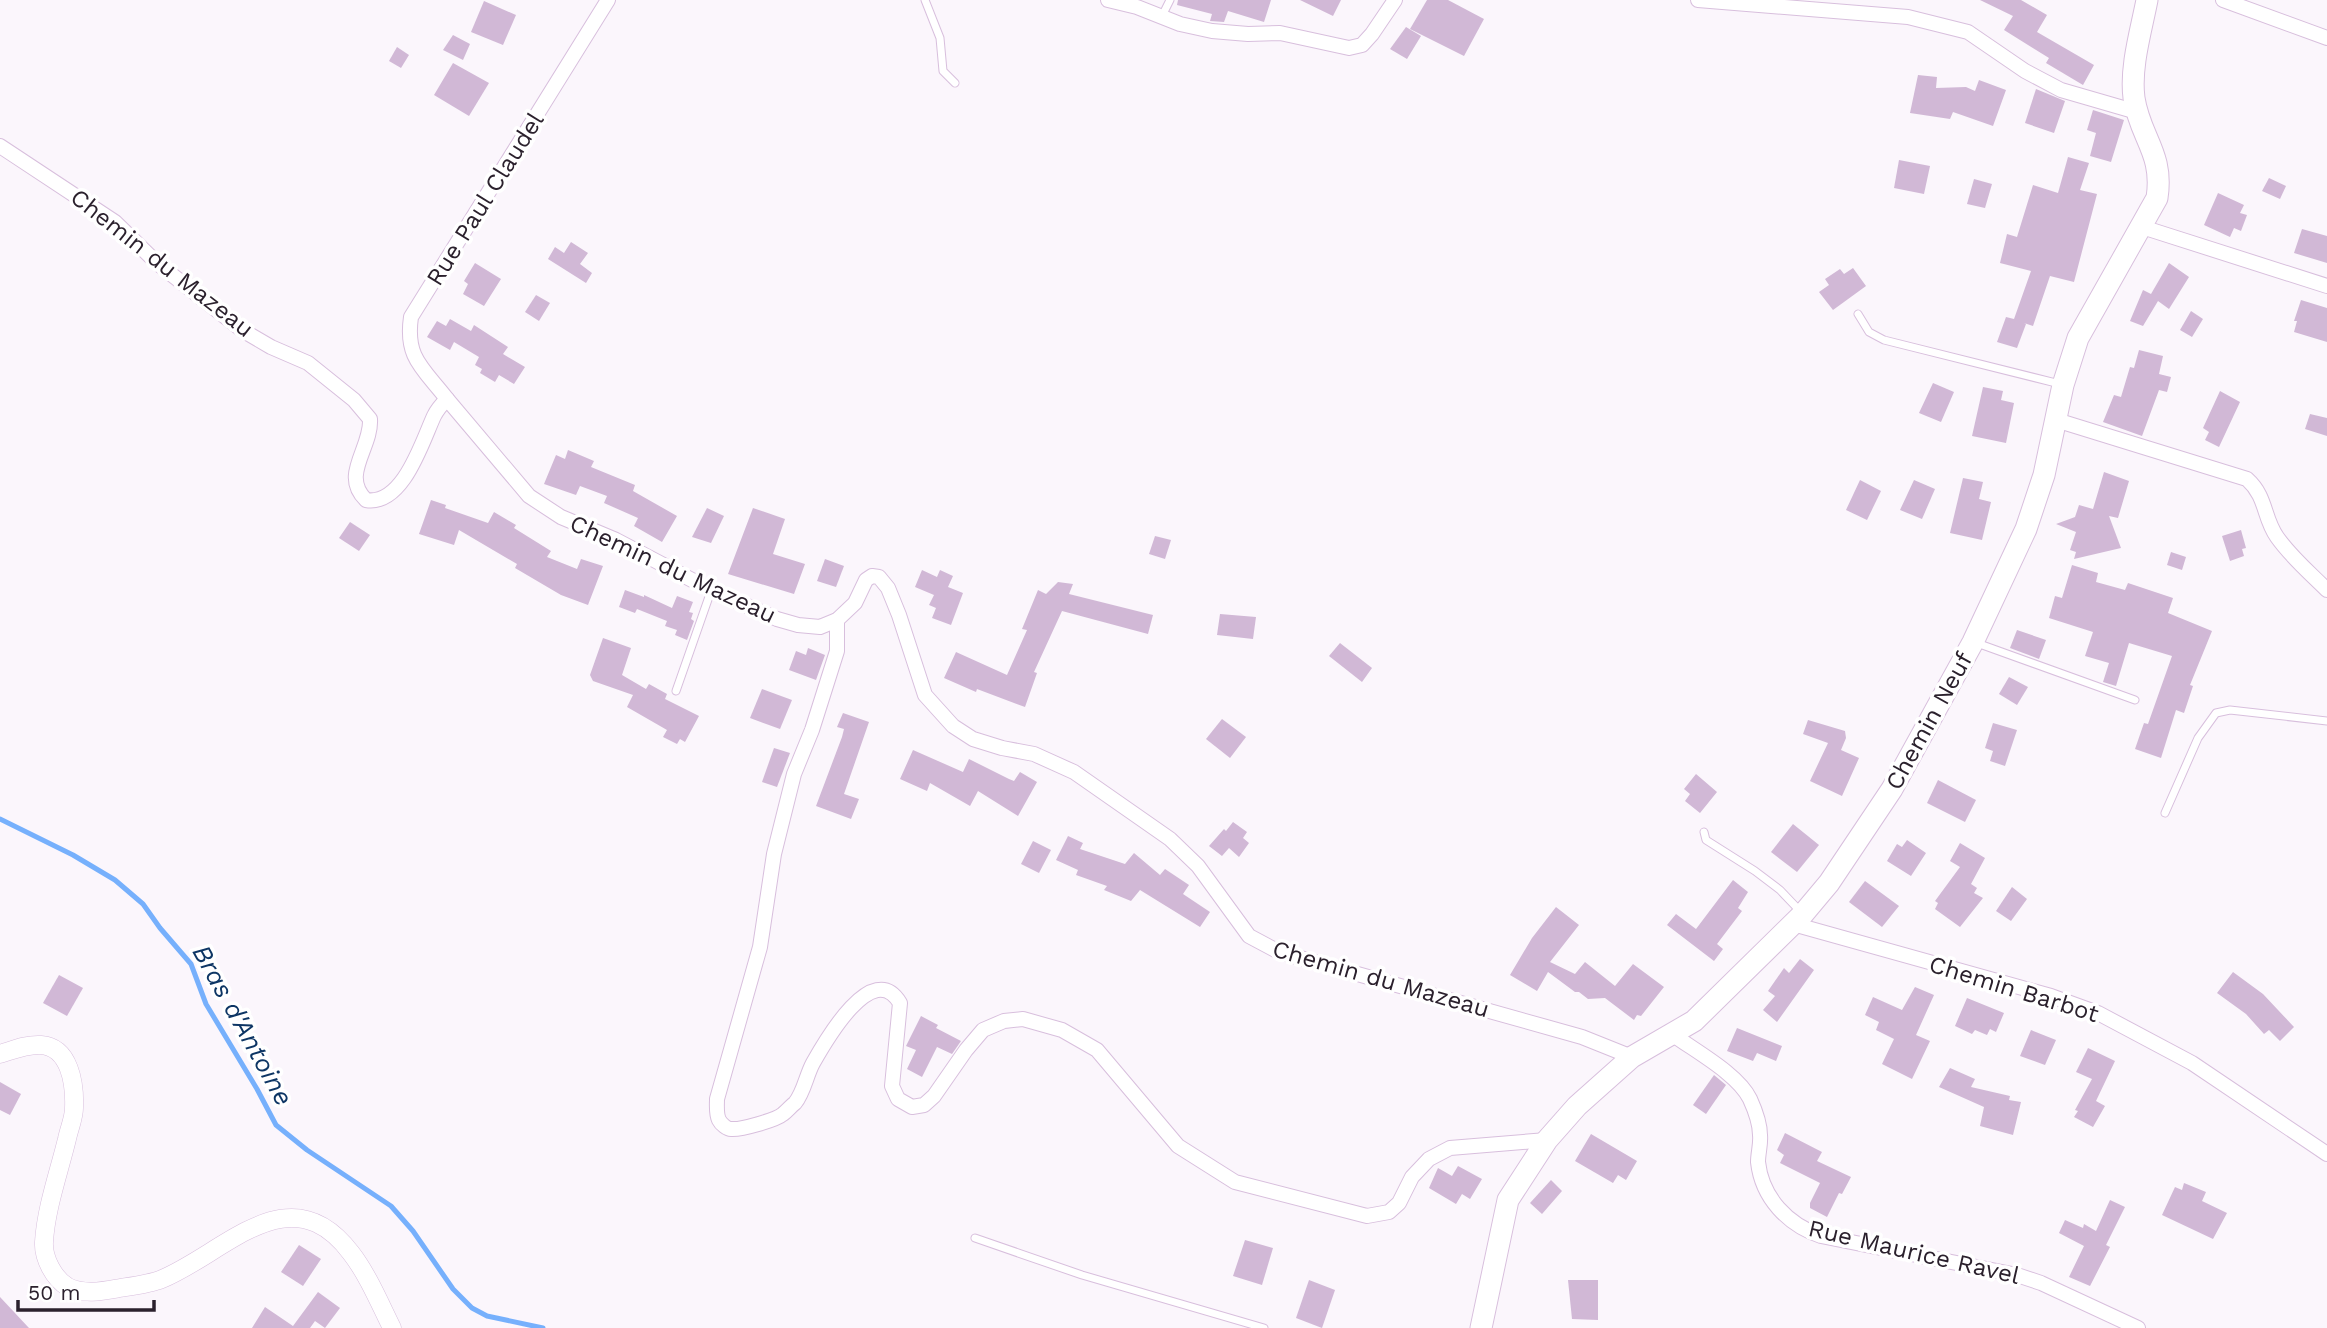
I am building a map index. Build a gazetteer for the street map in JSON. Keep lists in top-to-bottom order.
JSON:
{
  "streets": {
    "main road": ["Chemin Neuf"],
    "street": [
      "Rue Paul Claudel",
      "Chemin du Mazeau",
      "Chemin Barbot",
      "Rue Maurice Ravel"
    ]
  },
  "crossings": [
    ["Rue Paul Claudel", "Chemin du Mazeau"],
    ["Chemin du Mazeau", "Chemin Neuf"],
    ["Chemin Neuf", "Chemin Barbot"],
    ["Chemin Neuf", "Rue Maurice Ravel"]
  ],
  "water": ["Bras d'Antoine"],
  "scale_bar": "50 m"
}
